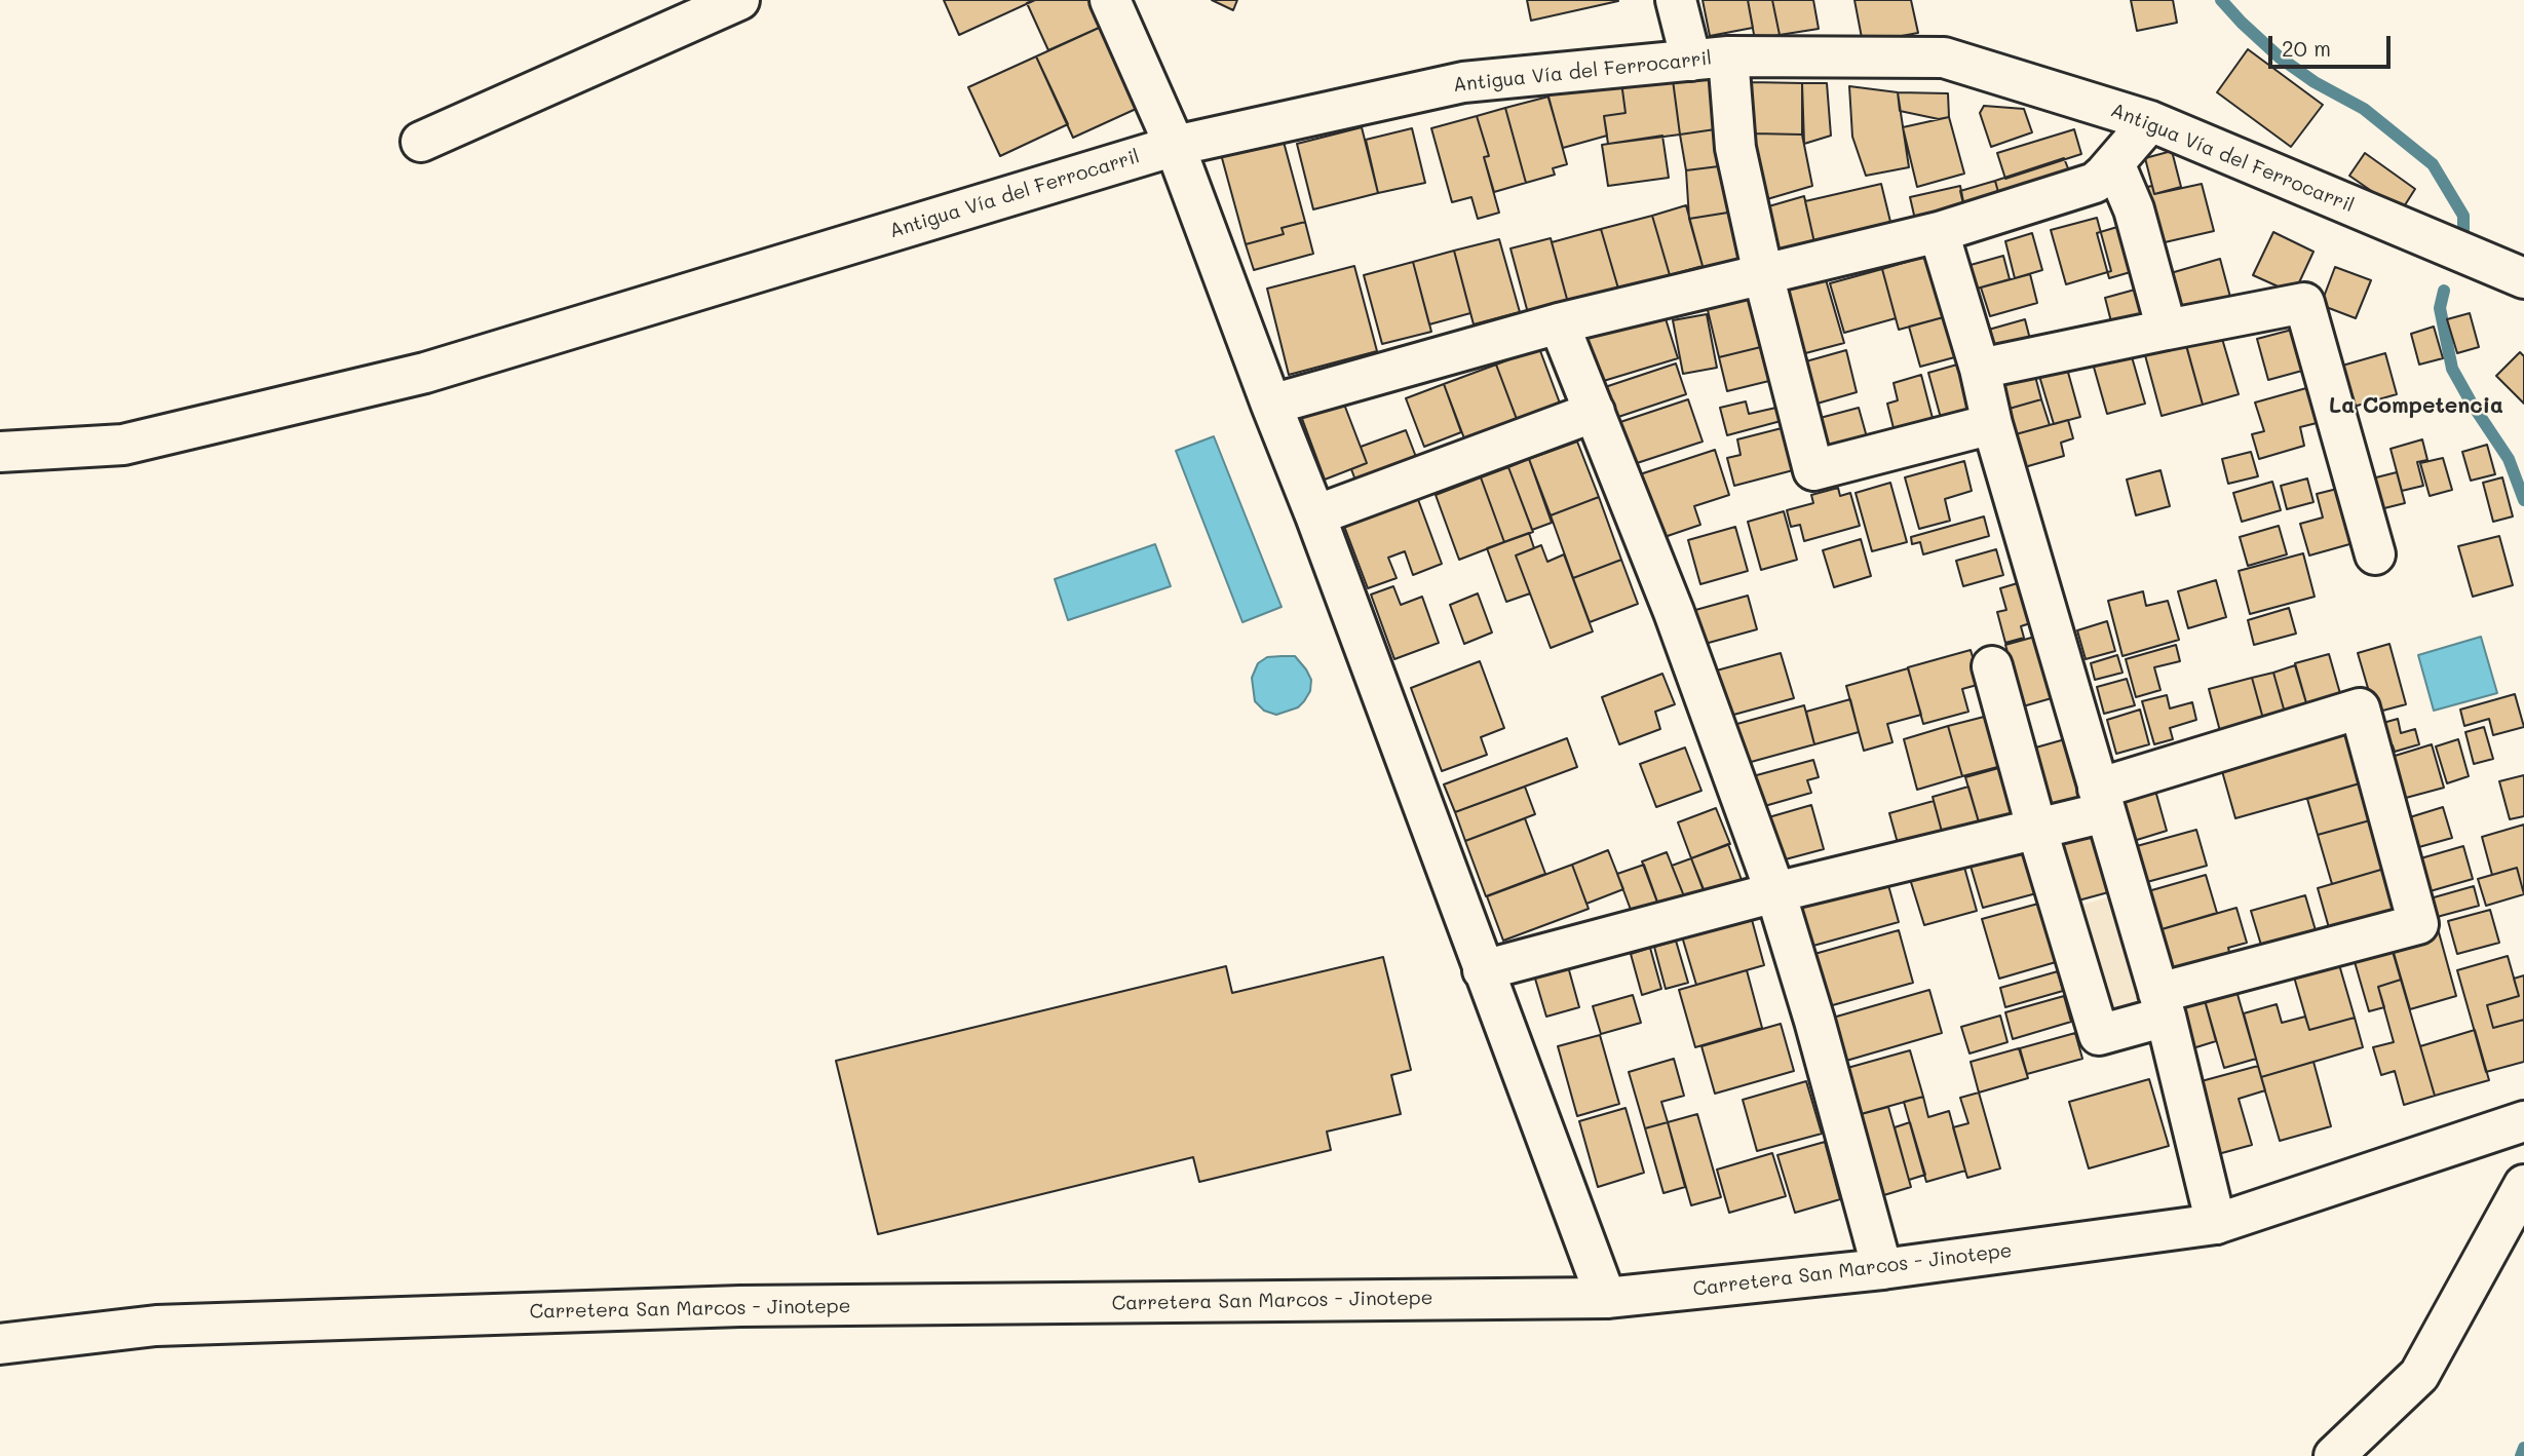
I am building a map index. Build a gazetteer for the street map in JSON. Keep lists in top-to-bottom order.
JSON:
{
  "streets": {
    "street": ["Antigua Vía del Ferrocarril", "Carretera San Marcos - Jinotepe"]
  },
  "districts": ["La Competencia"],
  "scale_bar": "20 m"
}
